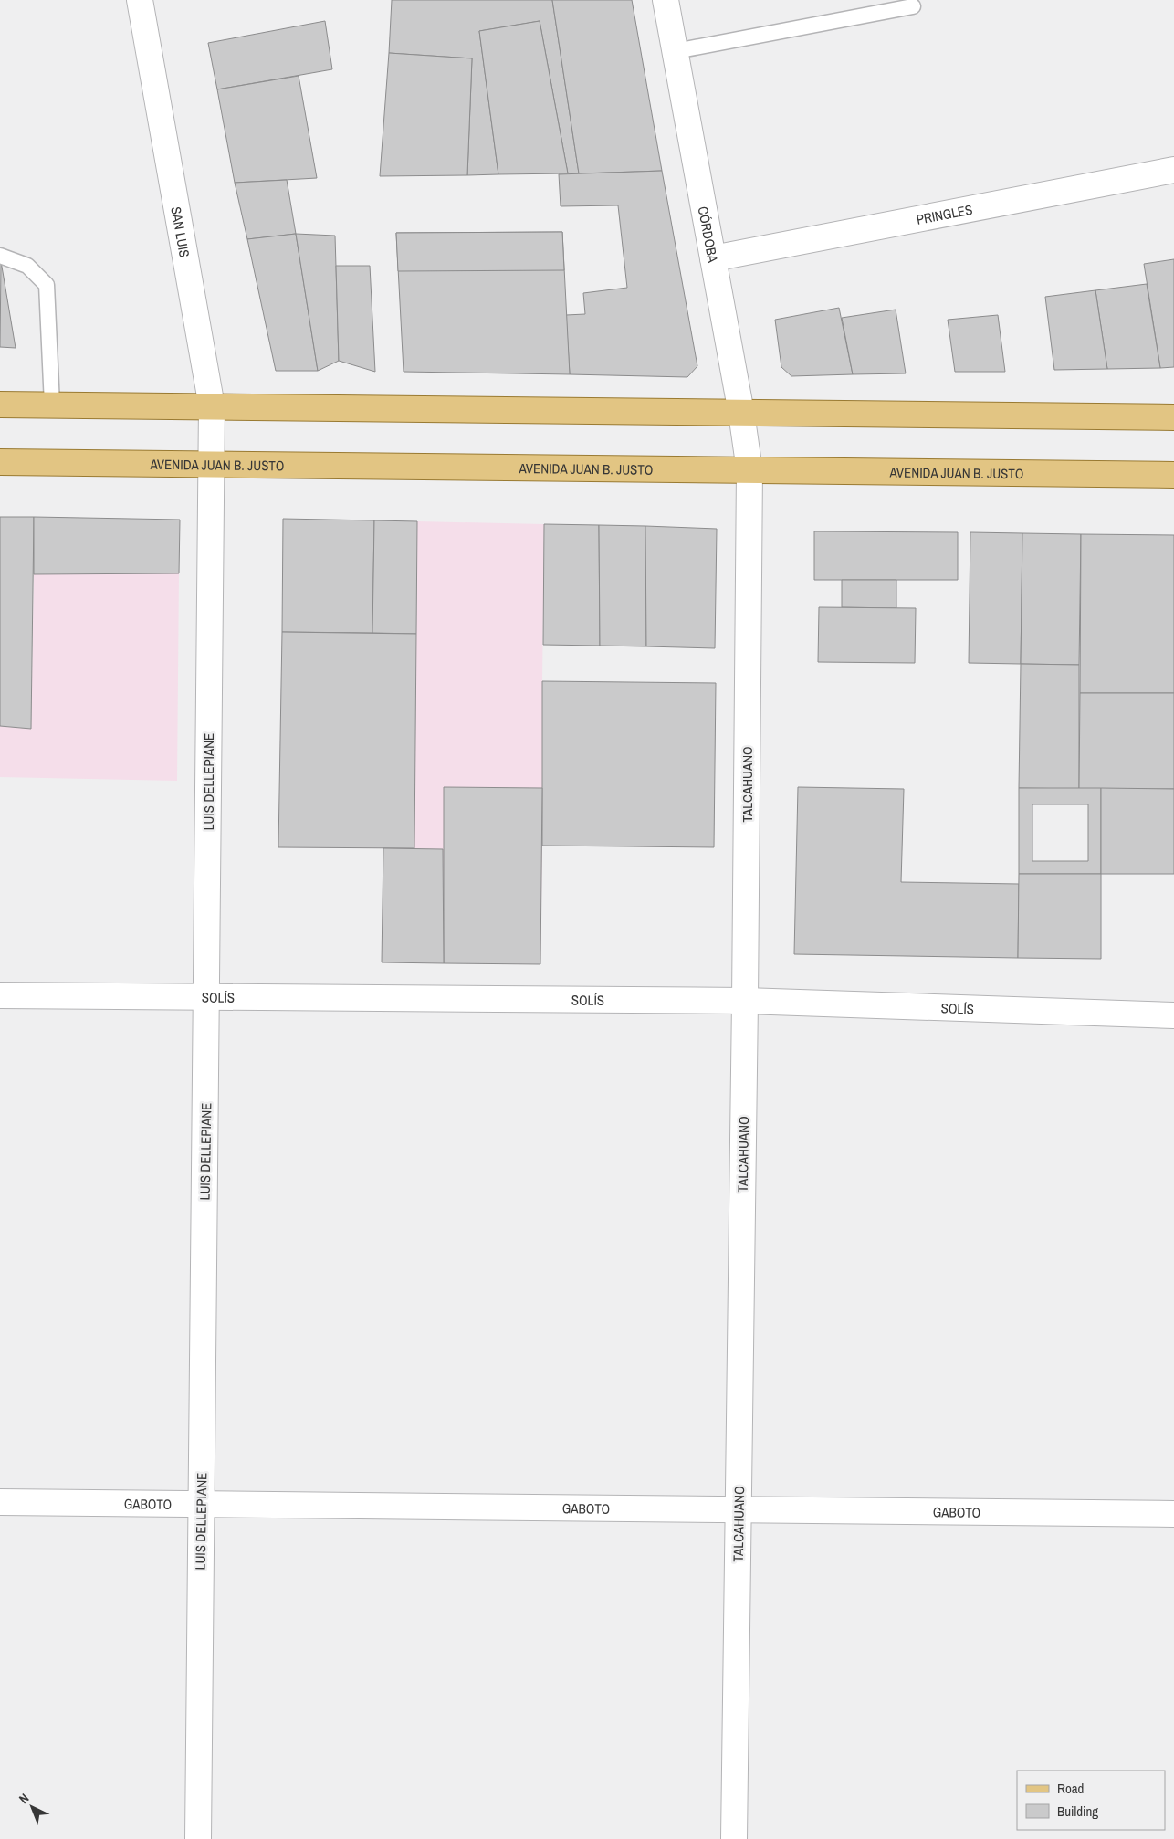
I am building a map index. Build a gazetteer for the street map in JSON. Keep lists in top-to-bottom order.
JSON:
{
  "streets": {
    "main road": ["AVENIDA JUAN B. JUSTO"],
    "street": [
      "PRINGLES",
      "SAN LUIS",
      "CÓRDOBA",
      "LUIS DELLEPIANE",
      "TALCAHUANO",
      "SOLÍS",
      "GABOTO"
    ]
  },
  "crossings": [
    ["PRINGLES", "CÓRDOBA"],
    ["SAN LUIS", "AVENIDA JUAN B. JUSTO"],
    ["SAN LUIS", "LUIS DELLEPIANE"],
    ["CÓRDOBA", "AVENIDA JUAN B. JUSTO"],
    ["CÓRDOBA", "TALCAHUANO"],
    ["AVENIDA JUAN B. JUSTO", "LUIS DELLEPIANE"],
    ["AVENIDA JUAN B. JUSTO", "TALCAHUANO"],
    ["LUIS DELLEPIANE", "SOLÍS"],
    ["LUIS DELLEPIANE", "GABOTO"],
    ["TALCAHUANO", "SOLÍS"],
    ["TALCAHUANO", "GABOTO"]
  ],
  "legend": ["Road", "Building"],
  "north": "top left"
}
